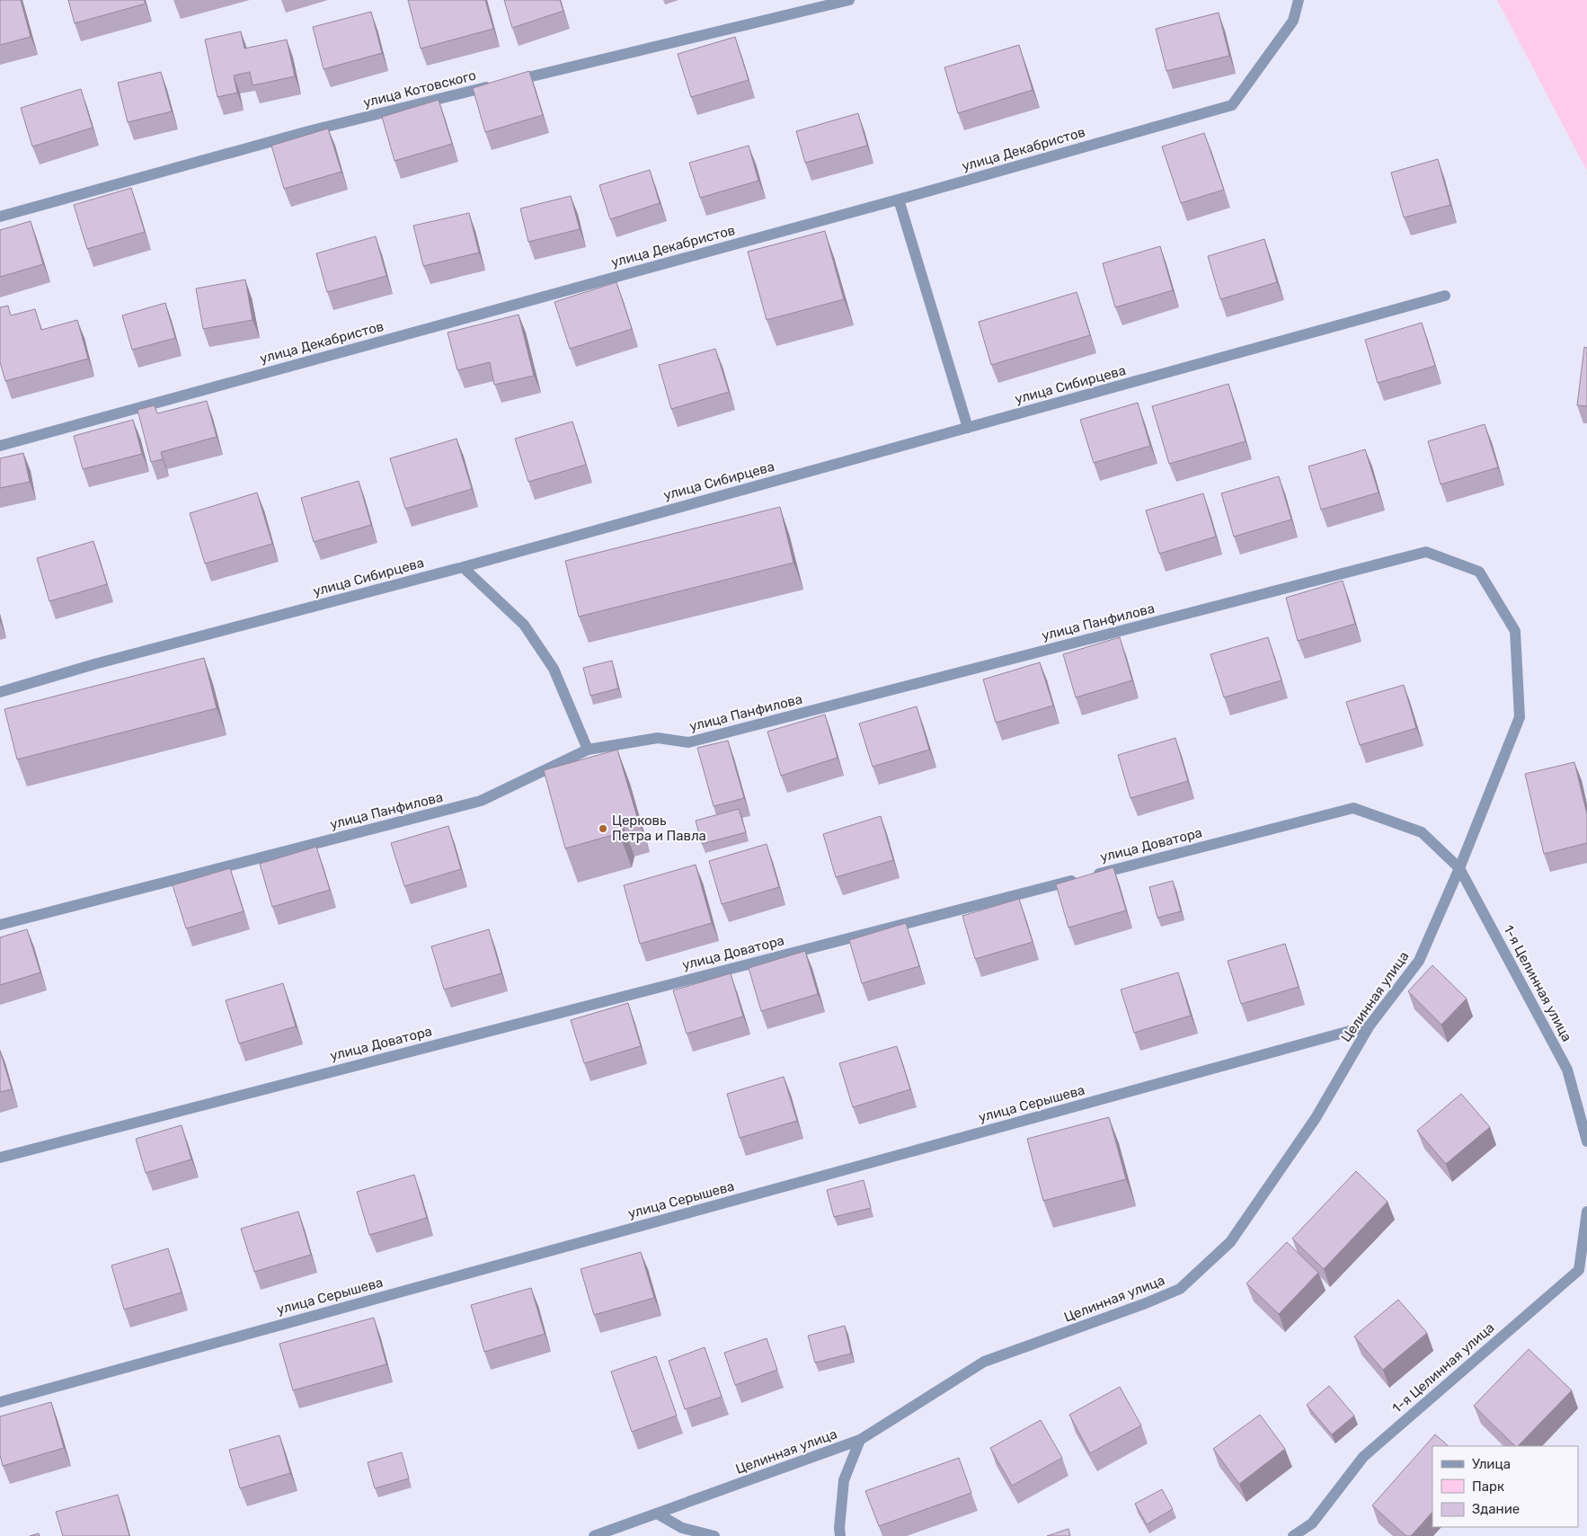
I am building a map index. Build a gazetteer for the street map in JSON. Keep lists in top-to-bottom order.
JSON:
{
  "streets": {
    "street": [
      "улица Котовского",
      "улица Декабристов",
      "улица Сибирцева",
      "улица Панфилова",
      "улица Доватора",
      "1-я Целинная улица",
      "Целинная улица",
      "улица Серышева"
    ]
  },
  "crossings": [
    ["улица Панфилова", "Целинная улица"],
    ["улица Доватора", "1-я Целинная улица"],
    ["улица Доватора", "Целинная улица"],
    ["1-я Целинная улица", "Целинная улица"],
    ["Целинная улица", "улица Серышева"]
  ],
  "places": ["Церковь Петра и Павла"],
  "legend": ["Улица", "Парк", "Здание"]
}
